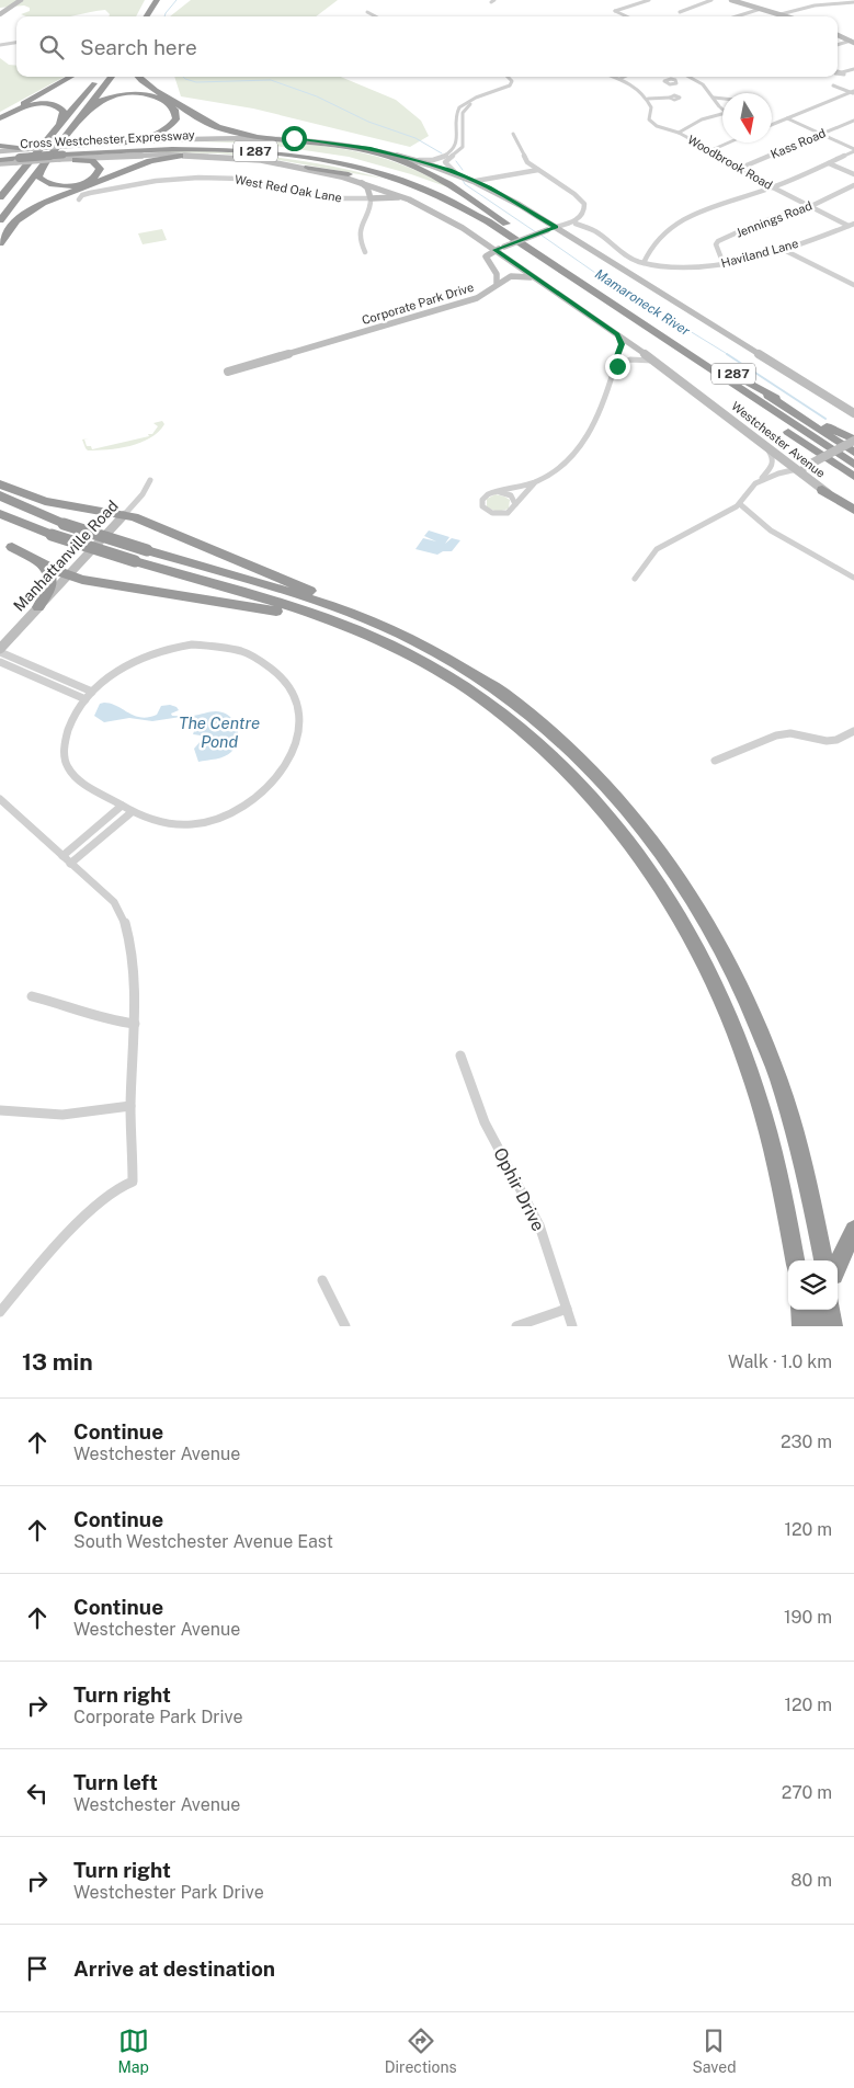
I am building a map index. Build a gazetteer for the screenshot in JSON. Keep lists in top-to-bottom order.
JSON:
{
  "streets": {
    "highway": ["Cross Westchester Expressway", "I 287"],
    "main road": ["Corporate Park Drive", "Westchester Avenue", "Manhattanville Road"],
    "street": [
      "Kass Road",
      "Woodbrook Road",
      "West Red Oak Lane",
      "Jennings Road",
      "Haviland Lane",
      "Ophir Drive"
    ]
  },
  "crossings": [
    ["Cross Westchester Expressway", "Westchester Avenue"],
    ["Kass Road", "Woodbrook Road"],
    ["Woodbrook Road", "Jennings Road"],
    ["Woodbrook Road", "Haviland Lane"],
    ["Jennings Road", "Haviland Lane"],
    ["Corporate Park Drive", "Westchester Avenue"]
  ],
  "water": ["Mamaroneck River", "The Centre Pond"],
  "north": "bottom",
  "page": {
    "search": "Search here",
    "heading": ["13 min", "Walk · 1.0 km"],
    "list": [
      ["Continue", "Westchester Avenue", "230 m"],
      ["Continue", "South Westchester Avenue East", "120 m"],
      ["Continue", "Westchester Avenue", "190 m"],
      ["Turn right", "Corporate Park Drive", "120 m"],
      ["Turn left", "Westchester Avenue", "270 m"],
      ["Turn right", "Westchester Park Drive", "80 m"],
      "Arrive at destination"
    ],
    "nav": ["Map", "Directions", "Saved"]
  }
}
